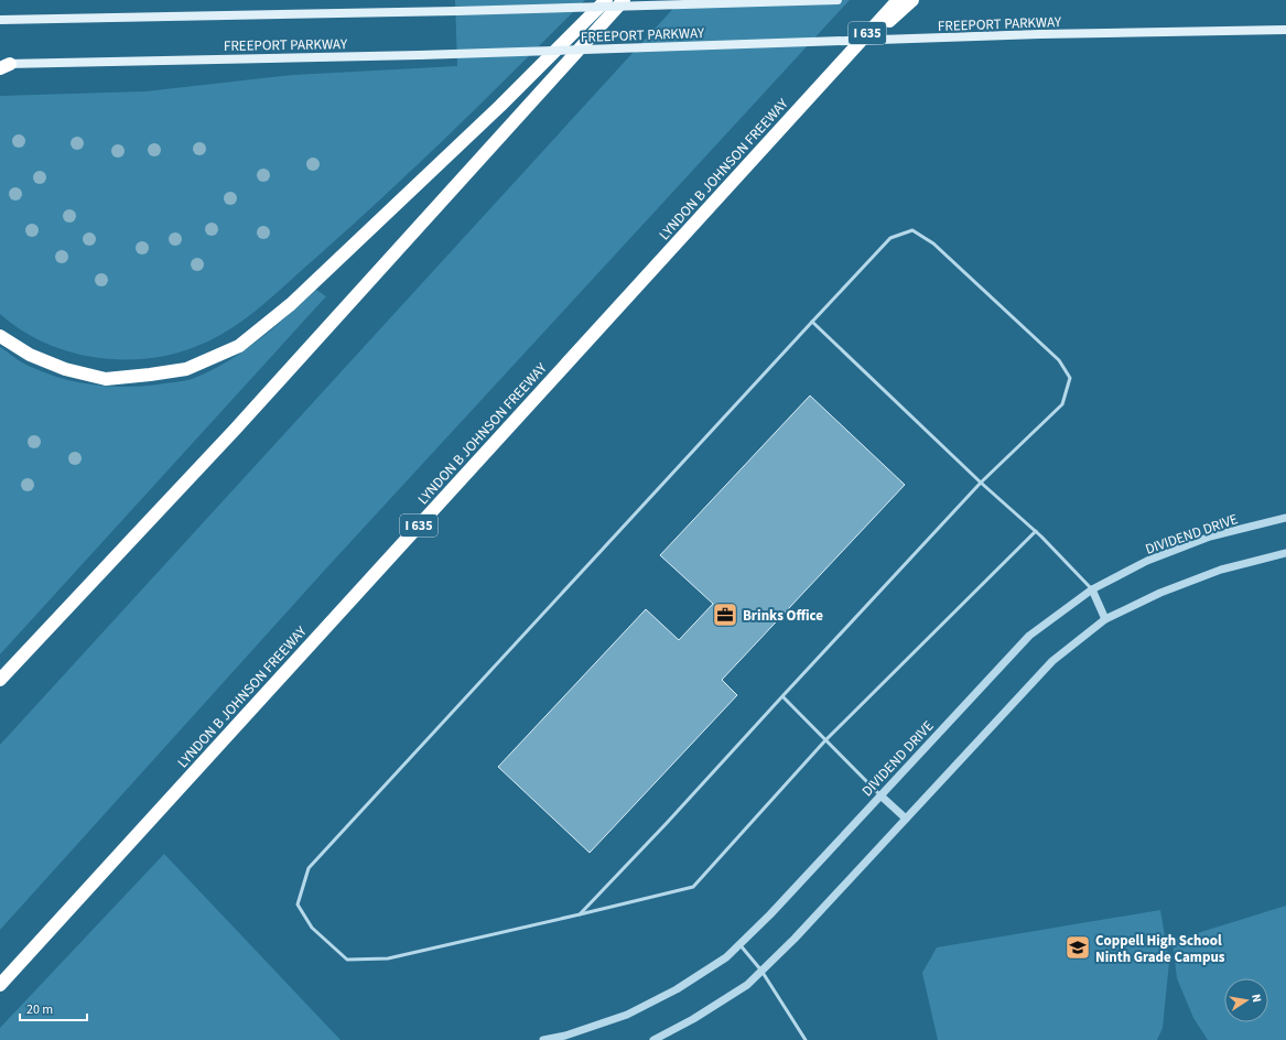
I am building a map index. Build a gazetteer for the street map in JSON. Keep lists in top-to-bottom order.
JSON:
{
  "streets": {
    "highway": ["I 635", "LYNDON B JOHNSON FREEWAY"],
    "main road": ["FREEPORT PARKWAY"],
    "street": ["DIVIDEND DRIVE"]
  },
  "places": {
    "office": ["Brinks Office"],
    "school or university": ["Coppell High School Ninth Grade Campus"]
  },
  "scale_bar": "20 m",
  "north": "right"
}
